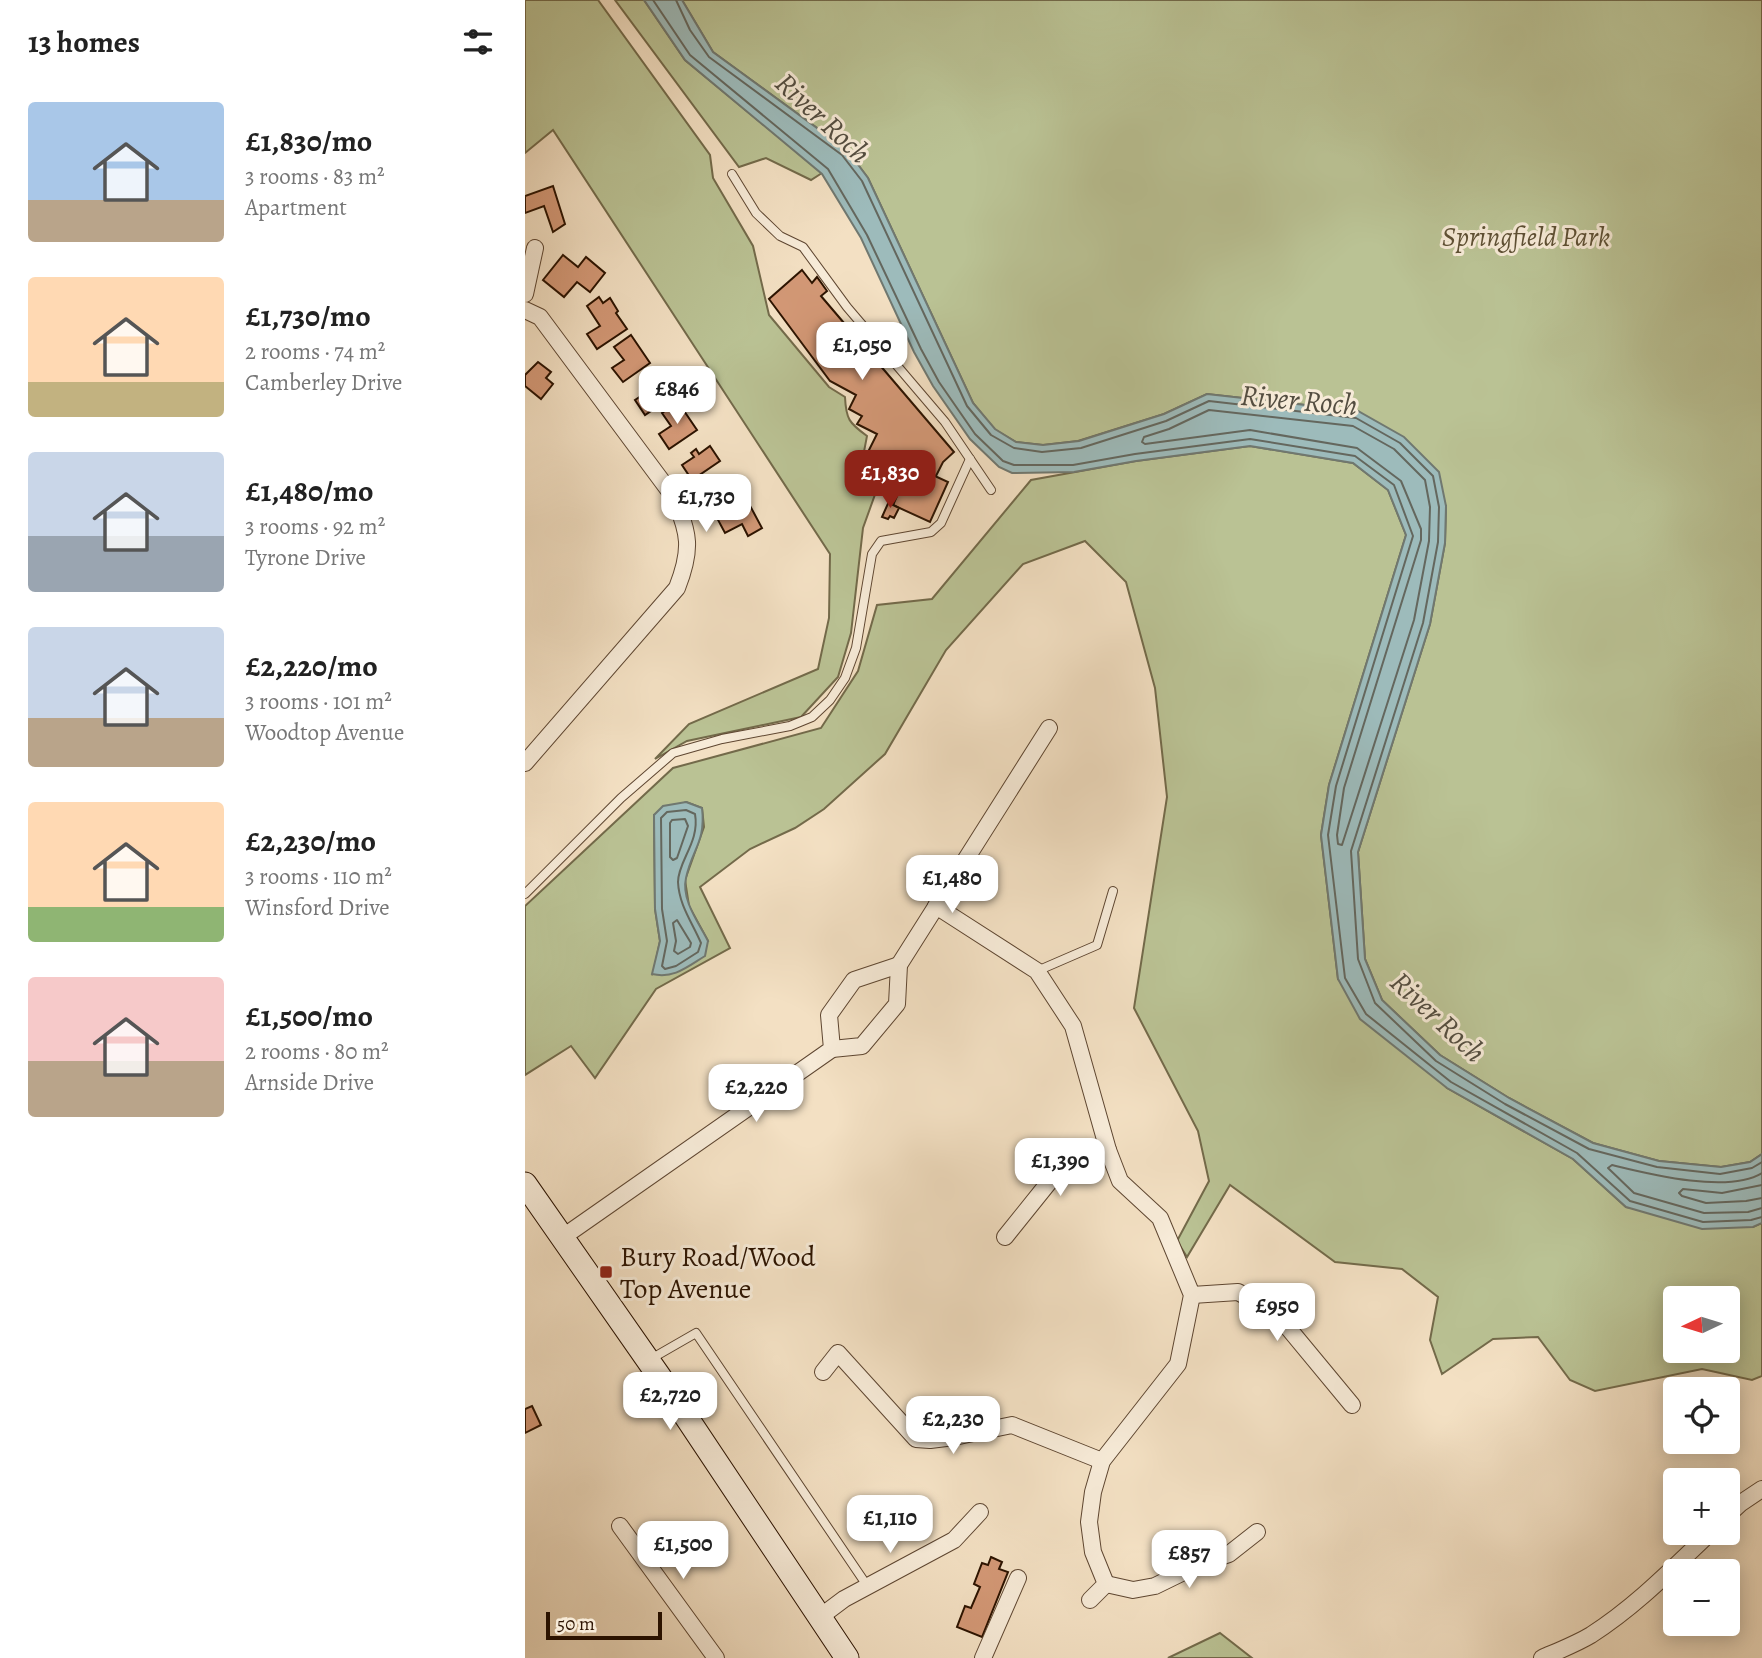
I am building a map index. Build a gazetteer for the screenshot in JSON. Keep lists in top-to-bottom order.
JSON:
{
  "water": ["River Roch"],
  "parks": ["Springfield Park"],
  "places": {
    "transit": ["Bury Road/Wood Top Avenue"]
  },
  "scale_bar": "50 m",
  "north": "left",
  "page": {
    "heading": "13 homes",
    "list": [
      {
        "name": "£1,830/mo",
        "note": "3 rooms · 83 m² · Apartment"
      },
      {
        "name": "£1,730/mo",
        "note": "2 rooms · 74 m² · Camberley Drive"
      },
      {
        "name": "£1,480/mo",
        "note": "3 rooms · 92 m² · Tyrone Drive"
      },
      {
        "name": "£2,220/mo",
        "note": "3 rooms · 101 m² · Woodtop Avenue"
      },
      {
        "name": "£2,230/mo",
        "note": "3 rooms · 110 m² · Winsford Drive"
      },
      {
        "name": "£1,500/mo",
        "note": "2 rooms · 80 m² · Arnside Drive"
      }
    ],
    "price": [
      "£1,050",
      "£846",
      "£1,830",
      "£1,730",
      "£1,480",
      "£2,220",
      "£1,390",
      "£950",
      "£2,720",
      "£2,230",
      "£1,110",
      "£1,500",
      "£857"
    ],
    "map_buttons": ["+", "−"],
    "scale": "50 m"
  }
}
